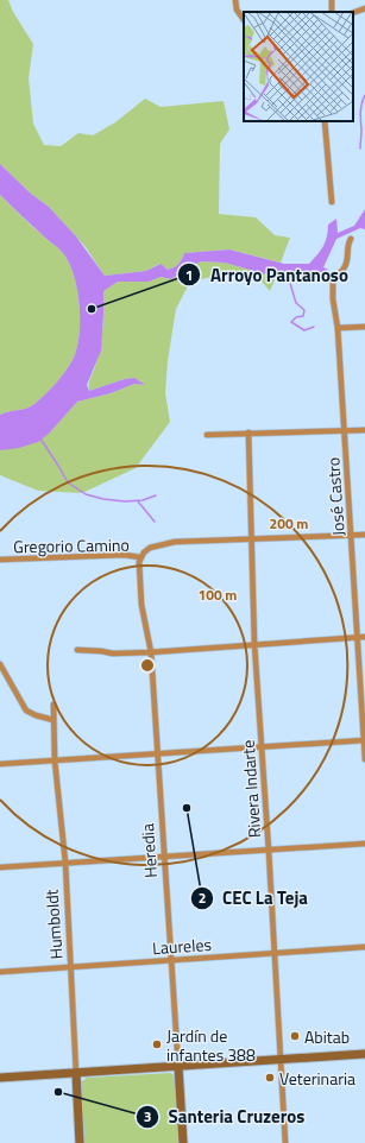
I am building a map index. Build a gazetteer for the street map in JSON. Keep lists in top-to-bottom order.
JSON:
{
  "streets": {
    "main road": ["Heredia", "Humboldt"],
    "street": [
      "José Castro",
      "Gregorio Camino",
      "Rivera Indarte",
      "Laureles"
    ]
  },
  "crossings": [
    ["José Castro", "Gregorio Camino"],
    ["Gregorio Camino", "Rivera Indarte"],
    ["Gregorio Camino", "Heredia"],
    ["Rivera Indarte", "Laureles"],
    ["Heredia", "Laureles"],
    ["Humboldt", "Laureles"]
  ],
  "places": [
    "Arroyo Pantanoso",
    "CEC La Teja",
    "Abitab",
    "Jardín de infantes 388",
    "Veterinaria",
    "Santeria Cruzeros"
  ],
  "rings": ["200 m", "100 m"]
}
